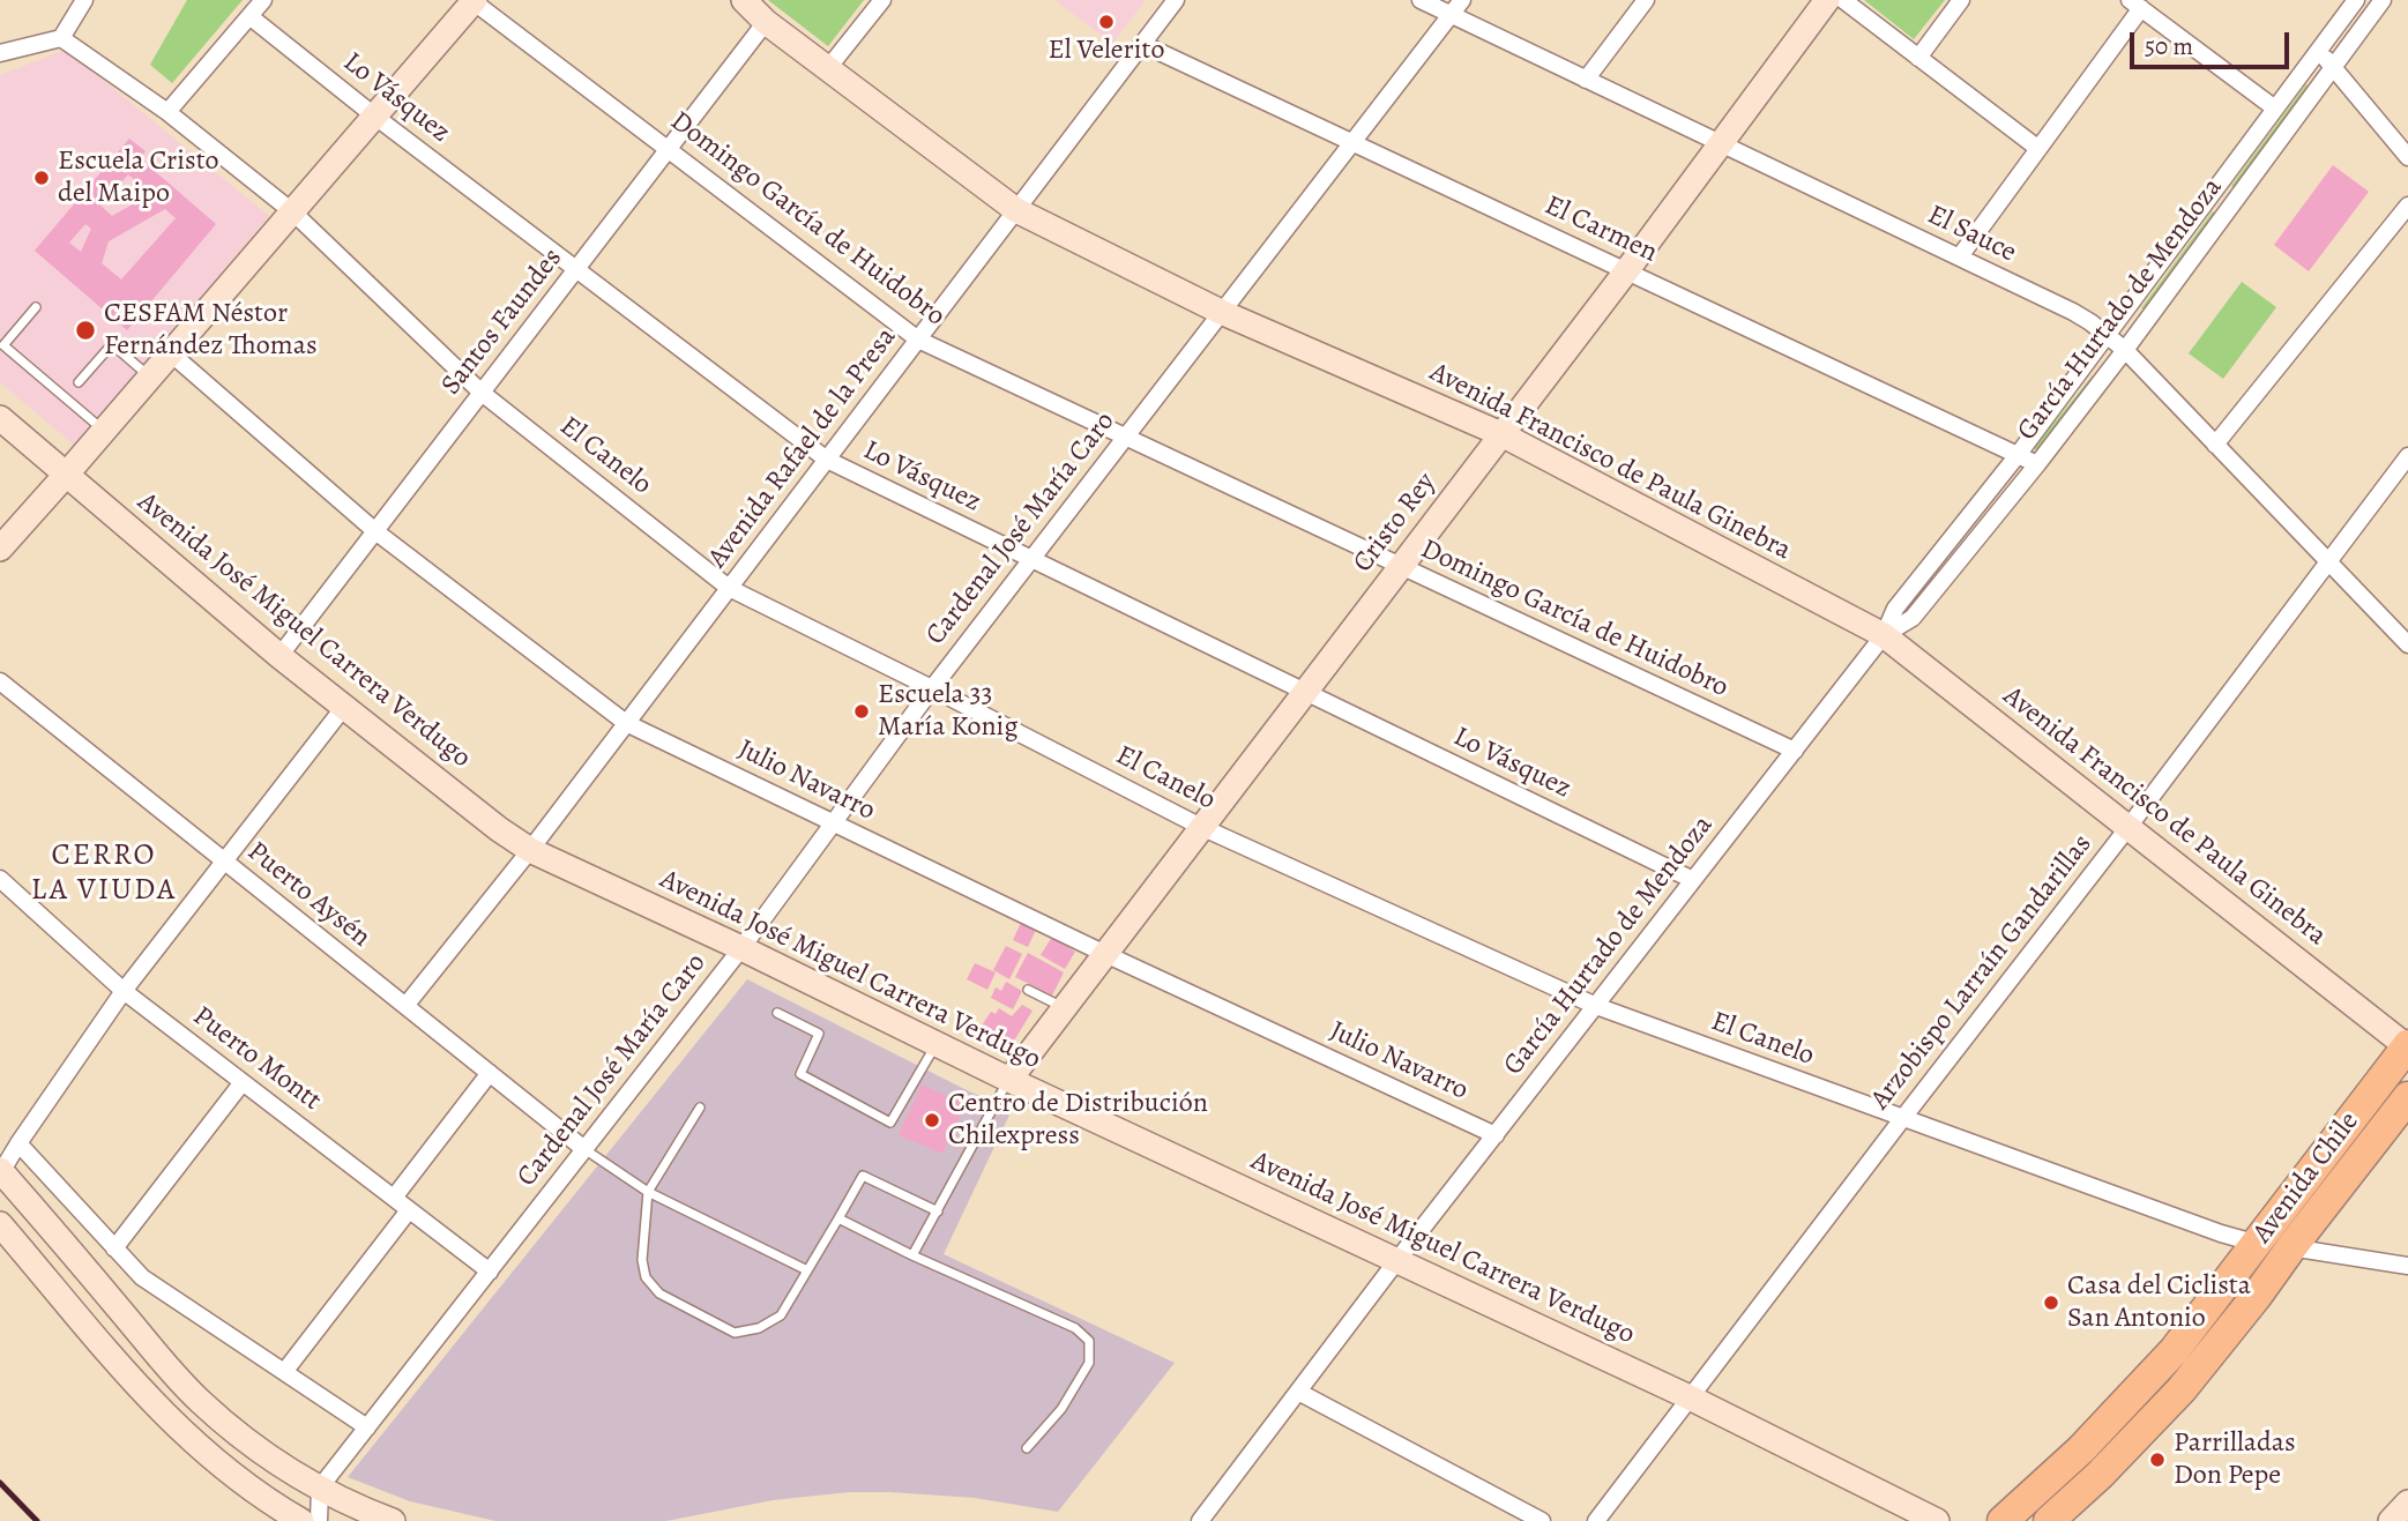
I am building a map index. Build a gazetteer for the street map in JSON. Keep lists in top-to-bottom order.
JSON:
{
  "streets": {
    "highway": ["Avenida Chile"],
    "street": [
      "Lo Vásquez",
      "Domingo García de Huidobro",
      "El Carmen",
      "El Sauce",
      "García Hurtado de Mendoza",
      "Santos Faundes",
      "Avenida Rafael de la Presa",
      "El Canelo",
      "Avenida Francisco de Paula Ginebra",
      "Cristo Rey",
      "Cardenal José María Caro",
      "Avenida José Miguel Carrera Verdugo",
      "Julio Navarro",
      "Puerto Aysén",
      "Arzobispo Larraín Gandarillas",
      "Puerto Montt"
    ]
  },
  "crossings": [
    ["Lo Vásquez", "García Hurtado de Mendoza"],
    ["Lo Vásquez", "Santos Faundes"],
    ["Lo Vásquez", "Avenida Rafael de la Presa"],
    ["Lo Vásquez", "Cristo Rey"],
    ["Lo Vásquez", "Cardenal José María Caro"],
    ["Domingo García de Huidobro", "García Hurtado de Mendoza"],
    ["Domingo García de Huidobro", "Santos Faundes"],
    ["Domingo García de Huidobro", "Avenida Rafael de la Presa"],
    ["Domingo García de Huidobro", "Cristo Rey"],
    ["Domingo García de Huidobro", "Cardenal José María Caro"],
    ["El Carmen", "García Hurtado de Mendoza"],
    ["El Carmen", "Avenida Rafael de la Presa"],
    ["El Carmen", "Cristo Rey"],
    ["El Carmen", "Cardenal José María Caro"],
    ["El Sauce", "García Hurtado de Mendoza"],
    ["El Sauce", "Cristo Rey"],
    ["El Sauce", "Cardenal José María Caro"],
    ["El Sauce", "Arzobispo Larraín Gandarillas"],
    ["García Hurtado de Mendoza", "El Canelo"],
    ["García Hurtado de Mendoza", "Avenida Francisco de Paula Ginebra"],
    ["García Hurtado de Mendoza", "Avenida José Miguel Carrera Verdugo"],
    ["García Hurtado de Mendoza", "Julio Navarro"],
    ["Santos Faundes", "El Canelo"],
    ["Santos Faundes", "Avenida Francisco de Paula Ginebra"],
    ["Santos Faundes", "Avenida José Miguel Carrera Verdugo"],
    ["Santos Faundes", "Julio Navarro"],
    ["Avenida Rafael de la Presa", "El Canelo"],
    ["Avenida Rafael de la Presa", "Avenida Francisco de Paula Ginebra"],
    ["Avenida Rafael de la Presa", "Avenida José Miguel Carrera Verdugo"],
    ["Avenida Rafael de la Presa", "Julio Navarro"],
    ["Avenida Rafael de la Presa", "Puerto Aysén"],
    ["El Canelo", "Cristo Rey"],
    ["El Canelo", "Cardenal José María Caro"],
    ["El Canelo", "Arzobispo Larraín Gandarillas"],
    ["El Canelo", "Avenida Chile"],
    ["Avenida Francisco de Paula Ginebra", "Cristo Rey"],
    ["Avenida Francisco de Paula Ginebra", "Cardenal José María Caro"],
    ["Avenida Francisco de Paula Ginebra", "Arzobispo Larraín Gandarillas"],
    ["Avenida Francisco de Paula Ginebra", "Avenida Chile"],
    ["Cristo Rey", "Avenida José Miguel Carrera Verdugo"],
    ["Cristo Rey", "Julio Navarro"],
    ["Cardenal José María Caro", "Avenida José Miguel Carrera Verdugo"],
    ["Cardenal José María Caro", "Julio Navarro"],
    ["Cardenal José María Caro", "Puerto Aysén"],
    ["Cardenal José María Caro", "Puerto Montt"],
    ["Avenida José Miguel Carrera Verdugo", "Arzobispo Larraín Gandarillas"]
  ],
  "districts": ["CERRO LA VIUDA"],
  "places": [
    "El Velerito",
    "Escuela Cristo del Maipo",
    "CESFAM Néstor Fernández Thomas",
    "Escuela 33 María Konig",
    "Centro de Distribución Chilexpress",
    "Casa del Ciclista San Antonio",
    "Parrilladas Don Pepe"
  ],
  "scale_bar": "50 m"
}
